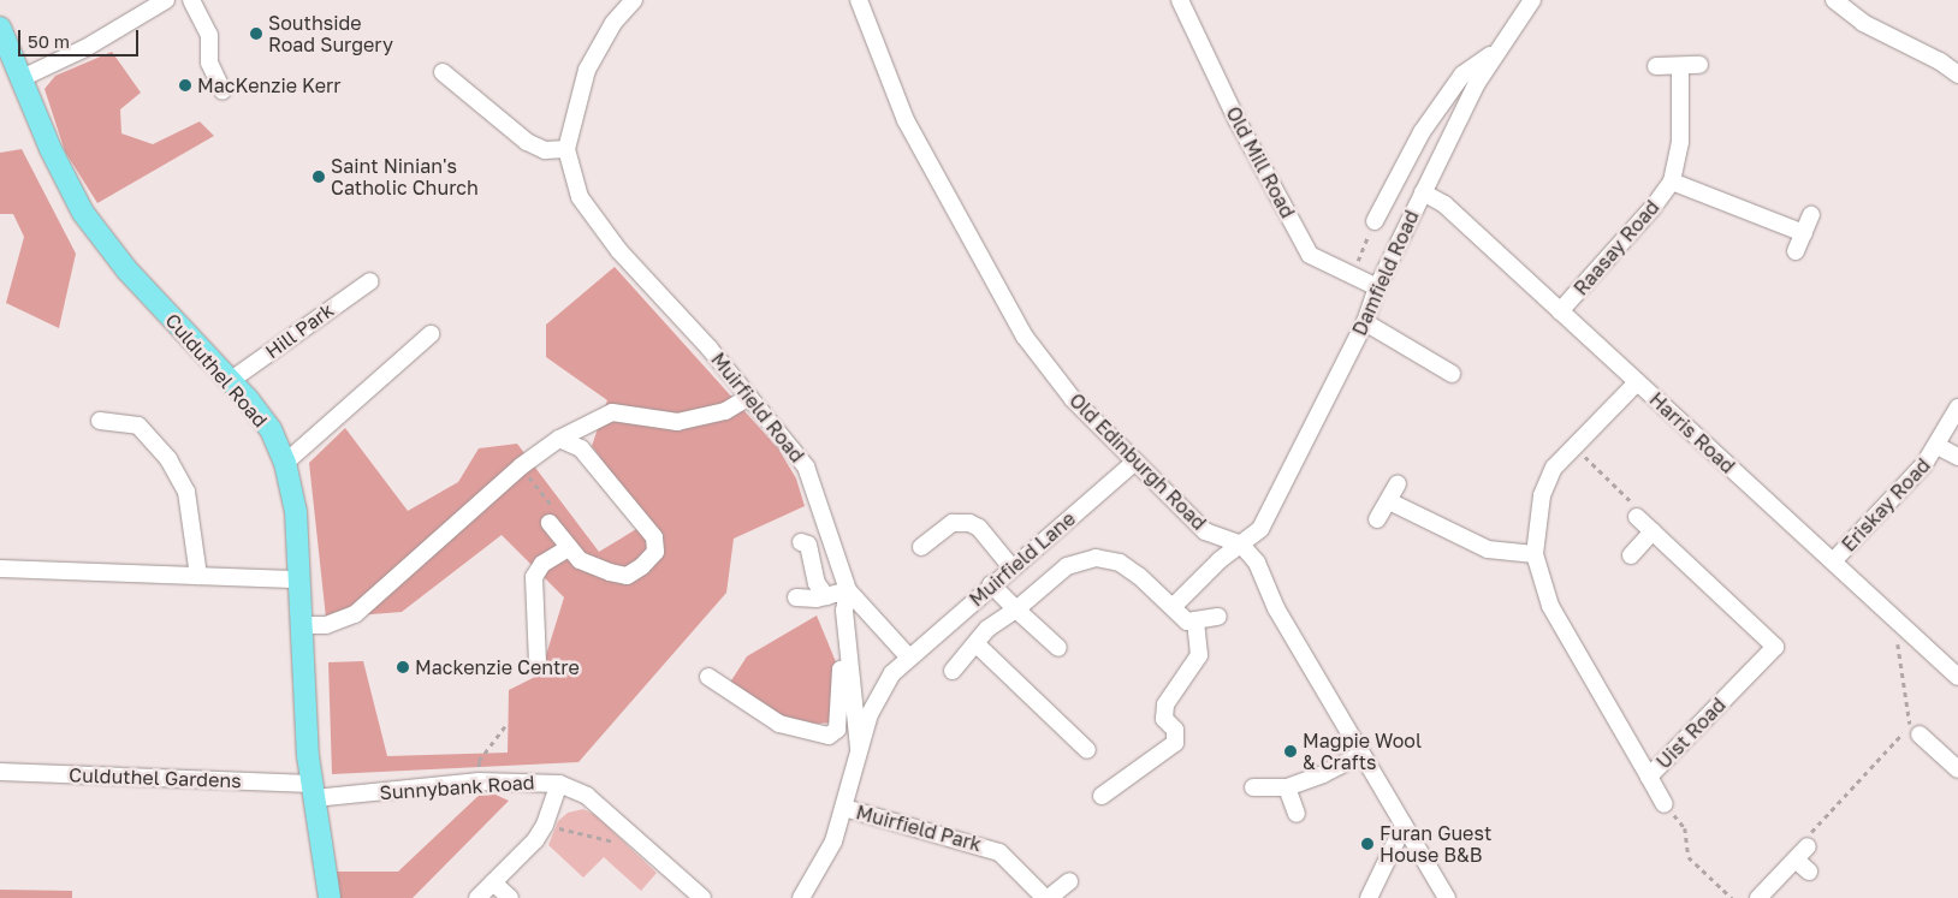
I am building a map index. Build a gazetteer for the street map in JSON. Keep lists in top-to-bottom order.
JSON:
{
  "streets": {
    "main road": ["Culduthel Road"],
    "street": [
      "Old Mill Road",
      "Raasay Road",
      "Damfield Road",
      "Hill Park",
      "Muirfield Road",
      "Harris Road",
      "Old Edinburgh Road",
      "Eriskay Road",
      "Muirfield Lane",
      "Uist Road",
      "Culduthel Gardens",
      "Sunnybank Road",
      "Muirfield Park"
    ]
  },
  "crossings": [
    ["Old Mill Road", "Damfield Road"],
    ["Raasay Road", "Harris Road"],
    ["Damfield Road", "Harris Road"],
    ["Damfield Road", "Old Edinburgh Road"],
    ["Hill Park", "Culduthel Road"],
    ["Culduthel Road", "Culduthel Gardens"],
    ["Culduthel Road", "Sunnybank Road"],
    ["Muirfield Road", "Muirfield Lane"],
    ["Muirfield Road", "Muirfield Park"],
    ["Harris Road", "Eriskay Road"],
    ["Harris Road", "Uist Road"],
    ["Old Edinburgh Road", "Muirfield Lane"],
    ["Culduthel Gardens", "Sunnybank Road"]
  ],
  "places": [
    "Southside Road Surgery",
    "MacKenzie Kerr",
    "Saint Ninian's Catholic Church",
    "Mackenzie Centre",
    "Magpie Wool & Crafts",
    "Furan Guest House B&B"
  ],
  "scale_bar": "50 m"
}
